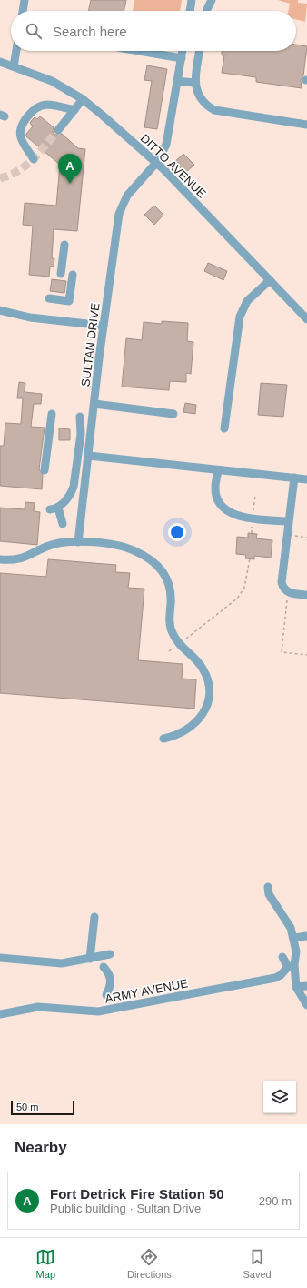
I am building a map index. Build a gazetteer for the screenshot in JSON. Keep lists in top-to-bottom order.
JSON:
{
  "streets": {
    "street": ["DITTO AVENUE", "SULTAN DRIVE", "ARMY AVENUE"]
  },
  "crossings": [
    ["DITTO AVENUE", "SULTAN DRIVE"]
  ],
  "scale_bar": "50 m",
  "page": {
    "search": "Search here",
    "pins": "A",
    "scale": "50 m",
    "heading": "Nearby",
    "list": [
      {
        "mark": "A",
        "name": "Fort Detrick Fire Station 50",
        "note": "Public building · Sultan Drive",
        "value": "290 m"
      }
    ],
    "nav": ["Map", "Directions", "Saved"]
  }
}
